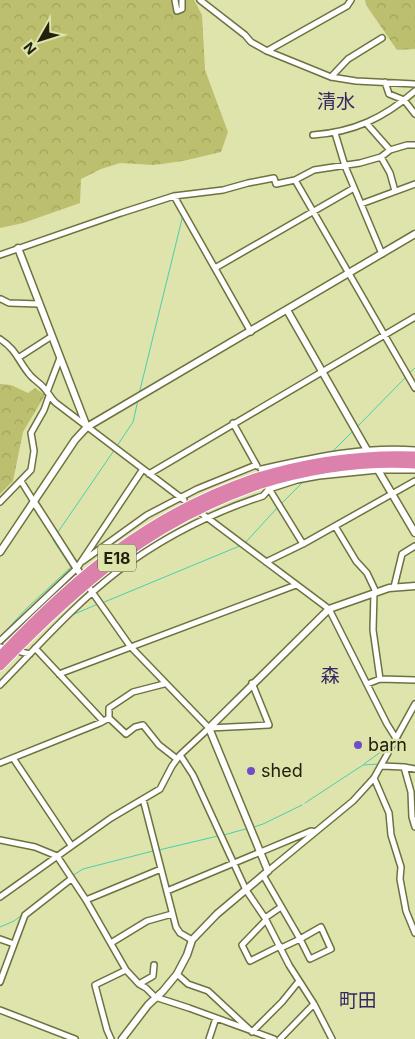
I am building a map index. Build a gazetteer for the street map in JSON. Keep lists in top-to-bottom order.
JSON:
{
  "streets": {
    "highway": ["E18"]
  },
  "districts": ["清水", "森", "町田"],
  "places": ["barn", "shed"],
  "north": "bottom left"
}
